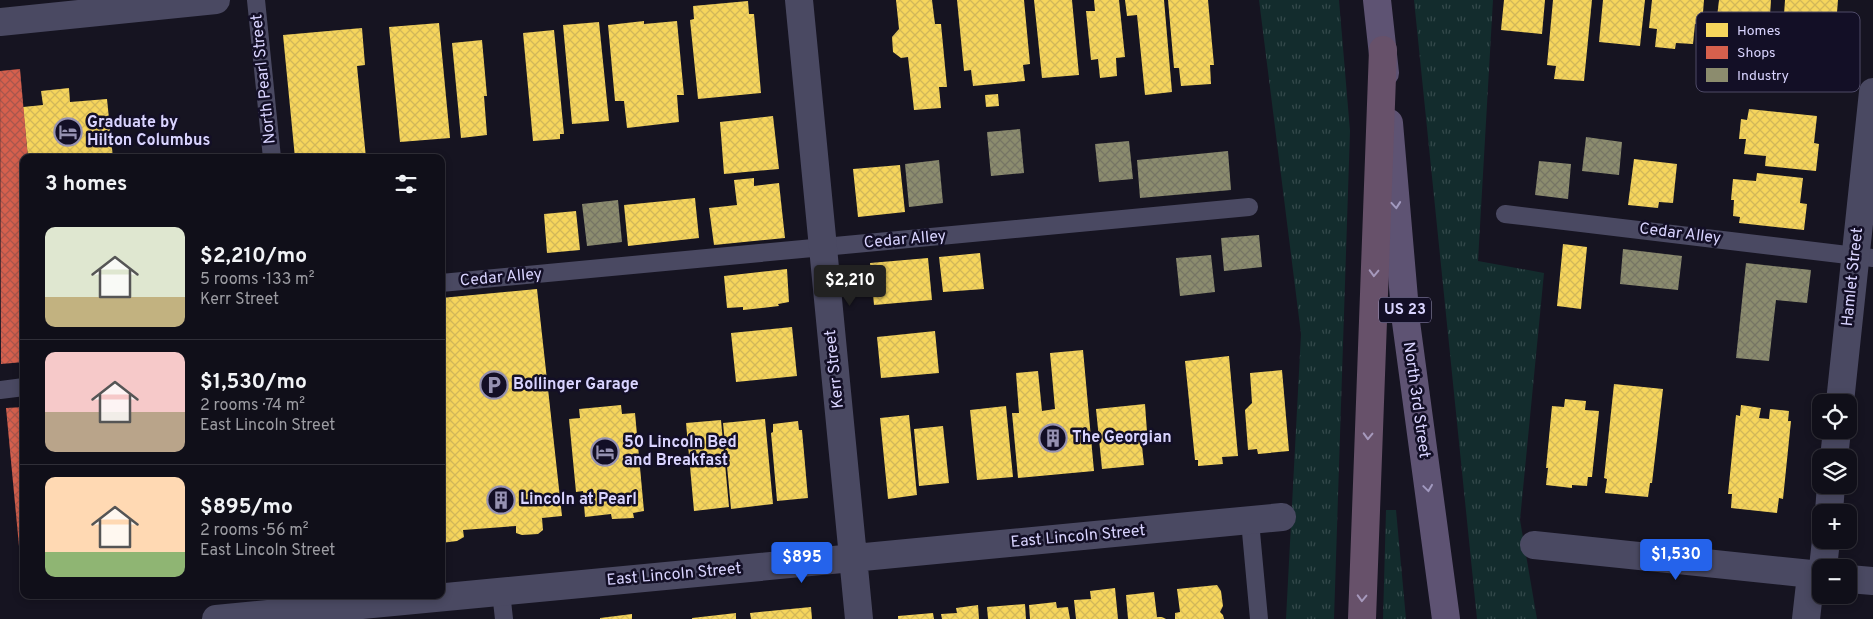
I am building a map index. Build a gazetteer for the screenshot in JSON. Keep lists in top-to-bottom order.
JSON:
{
  "streets": {
    "main road": ["US 23", "North 3rd Street"],
    "street": ["Hamlet Street", "Kerr Street", "East Lincoln Street"],
    "lane": ["North Pearl Street", "Cedar Alley"]
  },
  "crossings": [
    ["Cedar Alley", "Hamlet Street"],
    ["Cedar Alley", "Kerr Street"],
    ["Kerr Street", "East Lincoln Street"]
  ],
  "one_way": ["North 3rd Street"],
  "places": {
    "hotel": ["Graduate by Hilton Columbus", "50 Lincoln Bed and Breakfast"],
    "parking": ["Bollinger Garage"],
    "building": ["The Georgian", "Lincoln at Pearl"]
  },
  "legend": ["Homes", "Shops", "Industry"],
  "page": {
    "heading": "3 homes",
    "list": [
      {
        "name": "$2,210/mo",
        "note": "5 rooms · 133 m² · Kerr Street"
      },
      {
        "name": "$1,530/mo",
        "note": "2 rooms · 74 m² · East Lincoln Street"
      },
      {
        "name": "$895/mo",
        "note": "2 rooms · 56 m² · East Lincoln Street"
      }
    ],
    "price": ["$2,210", "$1,530", "$895"],
    "map_buttons": ["+", "−"]
  }
}
